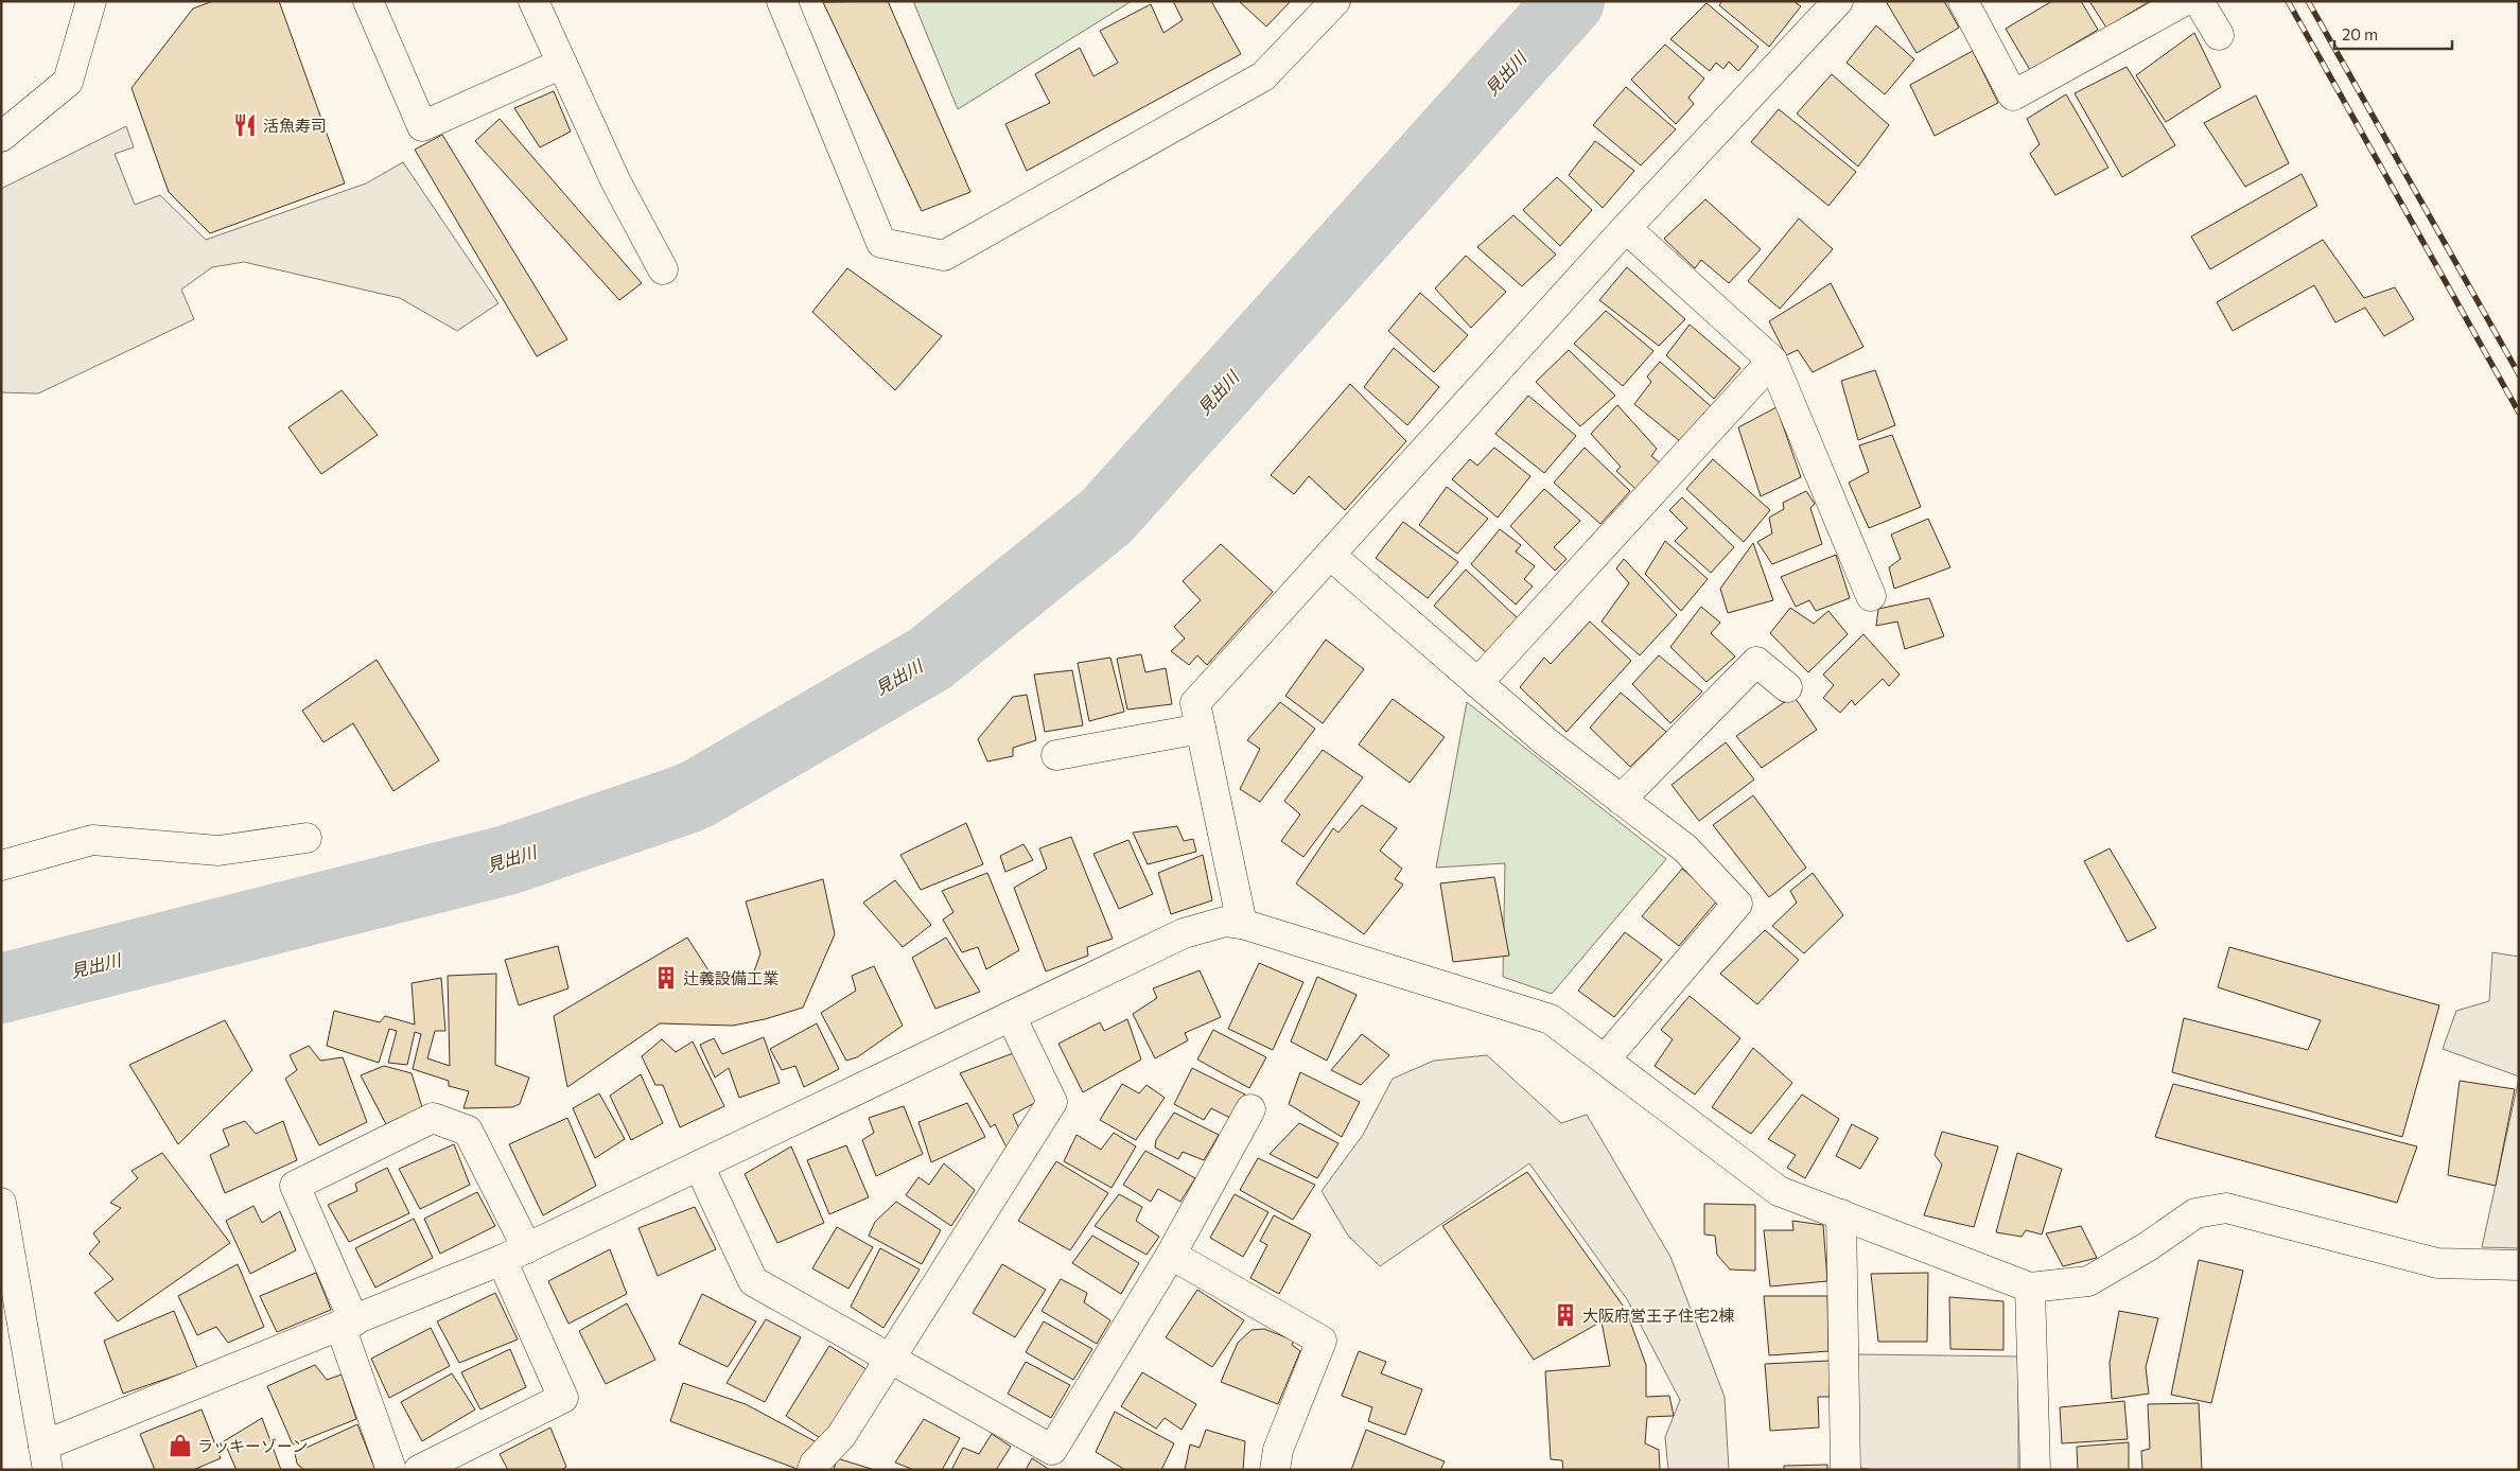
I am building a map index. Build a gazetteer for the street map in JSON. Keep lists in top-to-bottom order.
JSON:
{
  "water": ["見出川"],
  "places": {
    "restaurant": ["活魚寿司"],
    "building": ["辻義設備工業", "大阪府営王子住宅2棟"],
    "shop": ["ラッキーゾーン"]
  },
  "scale_bar": "20 m"
}
